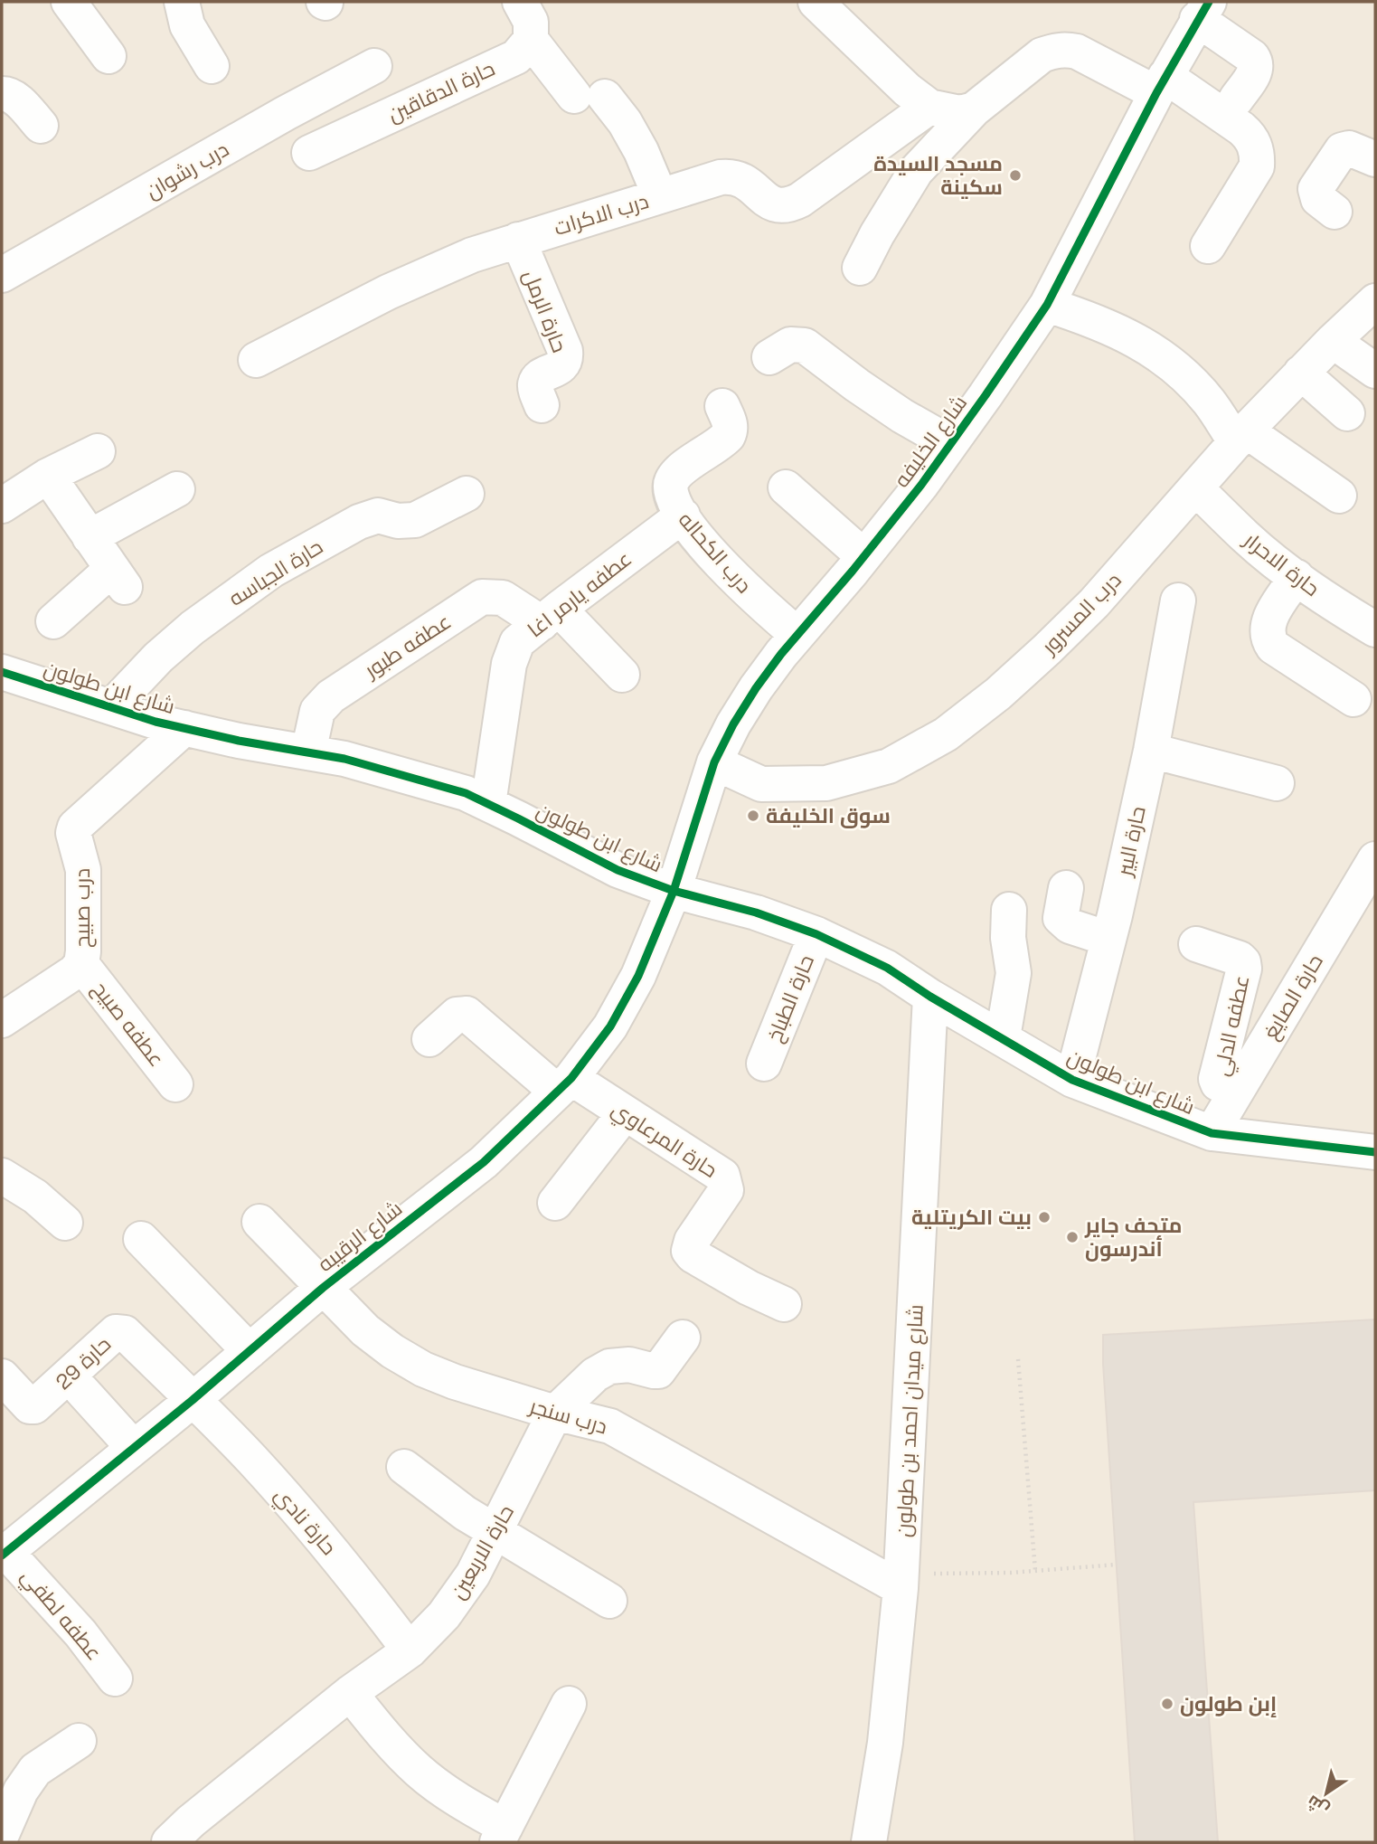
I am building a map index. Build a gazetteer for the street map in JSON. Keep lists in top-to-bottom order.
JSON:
{
  "streets": {
    "street": [
      "حارة الدقاقين",
      "درب رشوان",
      "درب الاكرات",
      "حارة الرمل",
      "شارع الخليفه",
      "درب الكحاله",
      "حارة الاحرار",
      "حارة الجباسه",
      "عطفه يارمر اغا",
      "درب المسرور",
      "عطفه طبور",
      "شارع ابن طولون",
      "حارة البير",
      "درب صبيح",
      "حارة الصايغ",
      "حارة الطباخ",
      "عطفه صبيح",
      "عطفه الدلي",
      "حارة المرعاوي",
      "شارع الرقيبه",
      "حارة 29",
      "درب سنجر",
      "شارع ميدان احمد بن طولون",
      "حارة نادي",
      "حارة الاربعين",
      "عطفه لطفي"
    ]
  },
  "crossings": [
    ["حارة الدقاقين", "درب رشوان"],
    ["درب الاكرات", "حارة الرمل"],
    ["شارع الخليفه", "درب الكحاله"],
    ["شارع الخليفه", "درب المسرور"],
    ["شارع الخليفه", "شارع ابن طولون"],
    ["شارع الخليفه", "شارع الرقيبه"],
    ["درب الكحاله", "عطفه يارمر اغا"],
    ["حارة الاحرار", "درب المسرور"],
    ["حارة الجباسه", "شارع ابن طولون"],
    ["عطفه يارمر اغا", "عطفه طبور"],
    ["عطفه يارمر اغا", "شارع ابن طولون"],
    ["عطفه طبور", "شارع ابن طولون"],
    ["شارع ابن طولون", "حارة البير"],
    ["شارع ابن طولون", "درب صبيح"],
    ["شارع ابن طولون", "حارة الصايغ"],
    ["شارع ابن طولون", "حارة الطباخ"],
    ["شارع ابن طولون", "شارع الرقيبه"],
    ["شارع ابن طولون", "شارع ميدان احمد بن طولون"],
    ["درب صبيح", "عطفه صبيح"],
    ["حارة الصايغ", "عطفه الدلي"],
    ["حارة المرعاوي", "شارع الرقيبه"],
    ["شارع الرقيبه", "حارة 29"],
    ["شارع الرقيبه", "درب سنجر"],
    ["شارع الرقيبه", "حارة نادي"],
    ["شارع الرقيبه", "عطفه لطفي"],
    ["حارة 29", "حارة نادي"],
    ["درب سنجر", "شارع ميدان احمد بن طولون"],
    ["درب سنجر", "حارة الاربعين"],
    ["حارة نادي", "حارة الاربعين"]
  ],
  "places": [
    "مسجد السيدة سكينة",
    "سوق الخليفة",
    "بيت الكريتلية",
    "متحف جاير أندرسون",
    "إبن طولون"
  ],
  "north": "bottom left"
}
